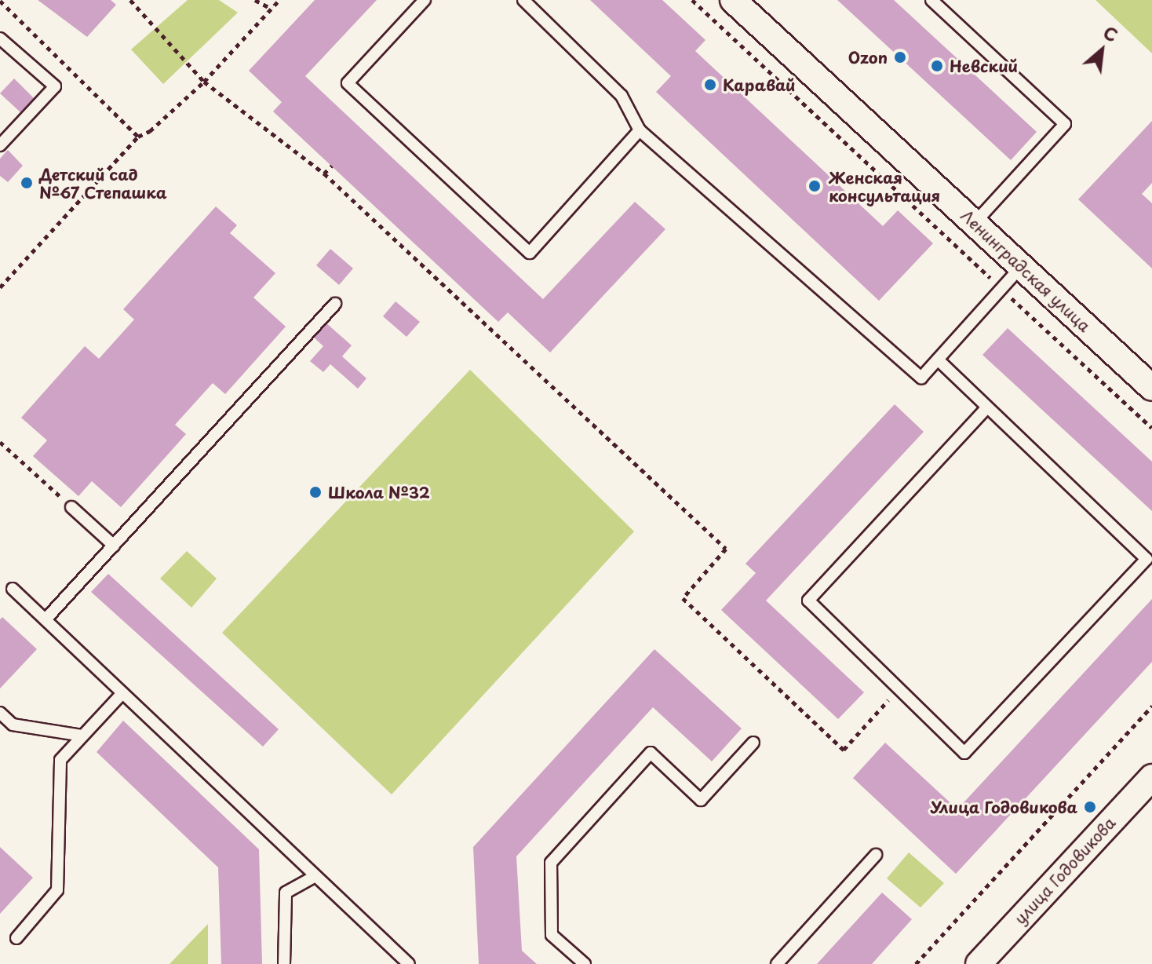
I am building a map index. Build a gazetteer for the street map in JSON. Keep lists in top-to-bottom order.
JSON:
{
  "streets": {
    "street": ["Ленинградская улица", "улица Годовикова"]
  },
  "places": [
    "Ozon",
    "Невский",
    "Каравай",
    "Детский сад №67 Степашка",
    "Женская консультация",
    "Школа №32",
    "Улица Годовикова"
  ],
  "north": "top right"
}
